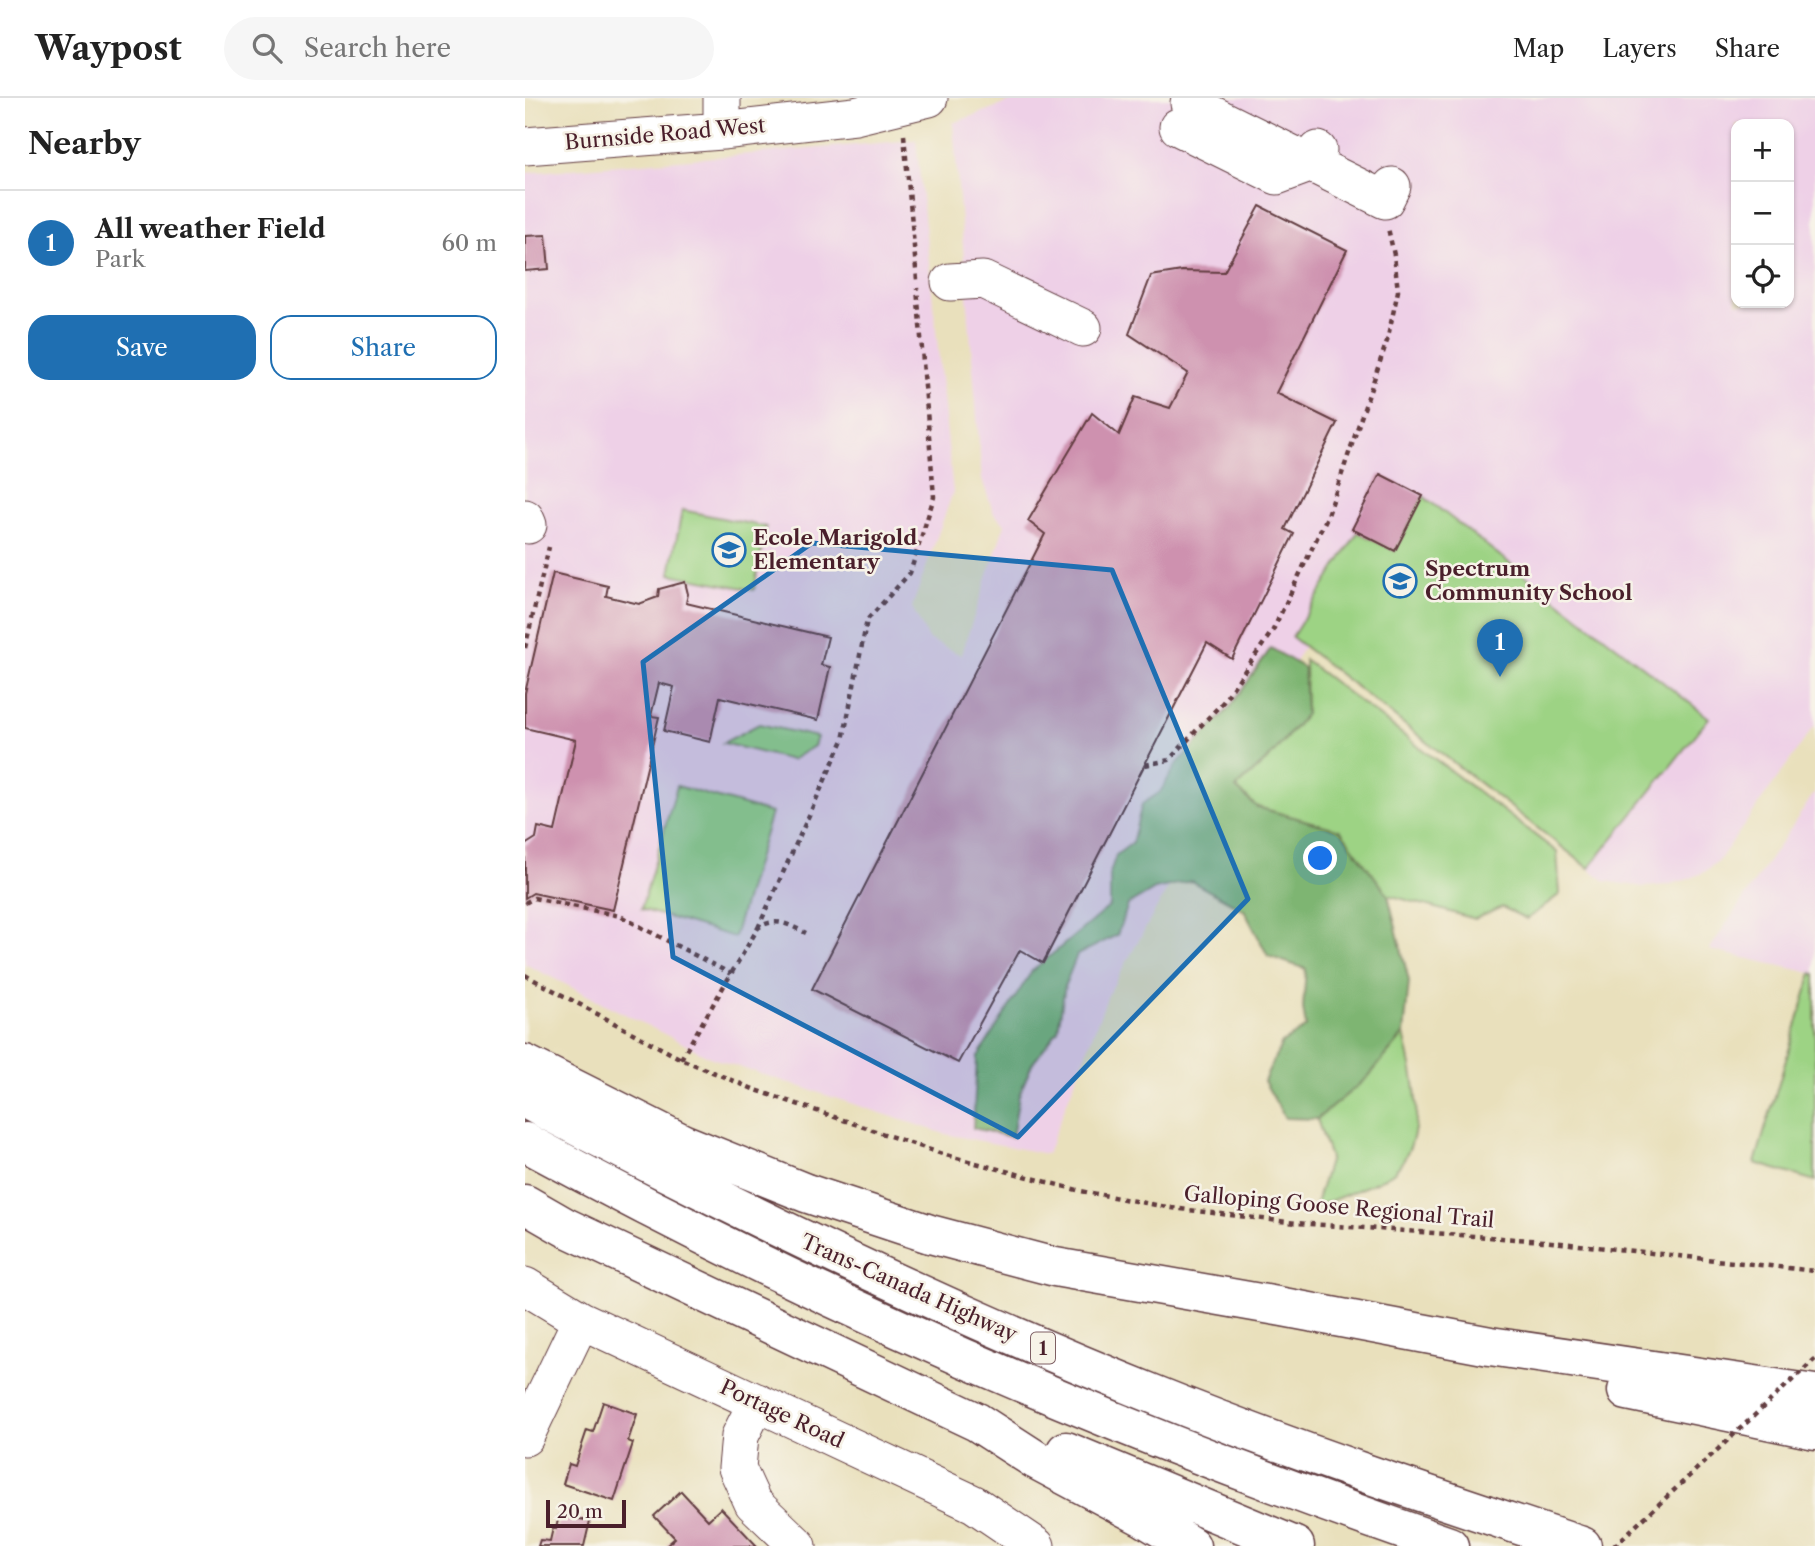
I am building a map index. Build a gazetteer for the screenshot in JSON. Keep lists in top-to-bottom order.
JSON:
{
  "streets": {
    "highway": ["Trans-Canada Highway", "1"],
    "street": ["Burnside Road West", "Portage Road"],
    "path": ["Galloping Goose Regional Trail"]
  },
  "places": {
    "school or university": ["Ecole Marigold Elementary", "Spectrum Community School"]
  },
  "scale_bar": "20 m",
  "page": {
    "header": "Waypost",
    "search": "Search here",
    "nav": ["Map", "Layers", "Share"],
    "heading": "Nearby",
    "map_buttons": ["+", "−"],
    "list": [
      {
        "mark": "1",
        "name": "All weather Field",
        "note": "Park",
        "value": "60 m"
      }
    ],
    "buttons": ["Save", "Share"],
    "pins": "1",
    "scale": "20 m"
  }
}
